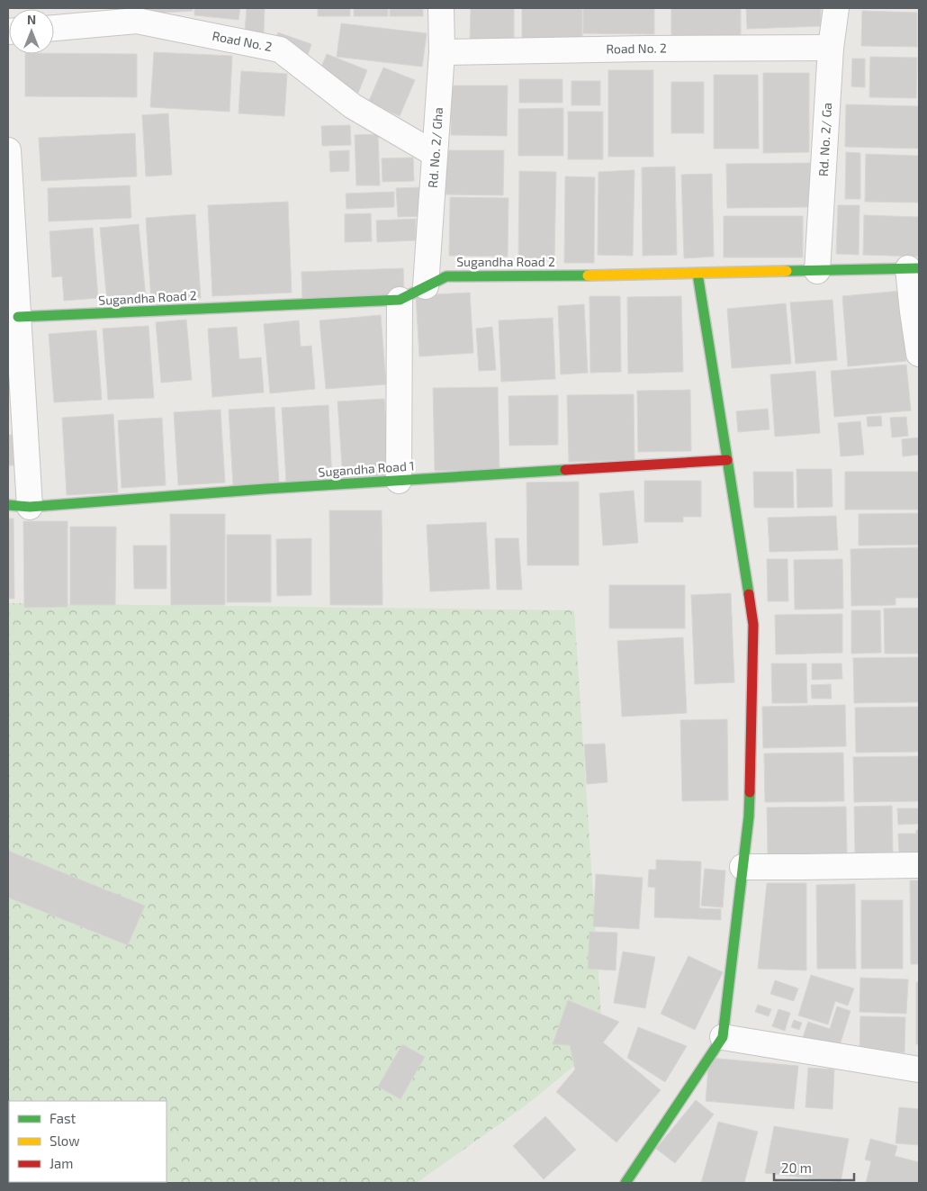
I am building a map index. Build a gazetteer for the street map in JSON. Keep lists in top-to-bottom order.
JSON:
{
  "streets": {
    "street": [
      "Road No. 2",
      "Rd. No. 2/ Ga",
      "Rd. No. 2/ Gha",
      "Sugandha Road 2",
      "Sugandha Road 1"
    ]
  },
  "crossings": [
    ["Road No. 2", "Rd. No. 2/ Ga"],
    ["Road No. 2", "Rd. No. 2/ Gha"],
    ["Rd. No. 2/ Ga", "Sugandha Road 2"],
    ["Rd. No. 2/ Gha", "Sugandha Road 2"]
  ],
  "legend": ["Fast", "Slow", "Jam"],
  "scale_bar": "20 m",
  "north": "top"
}
